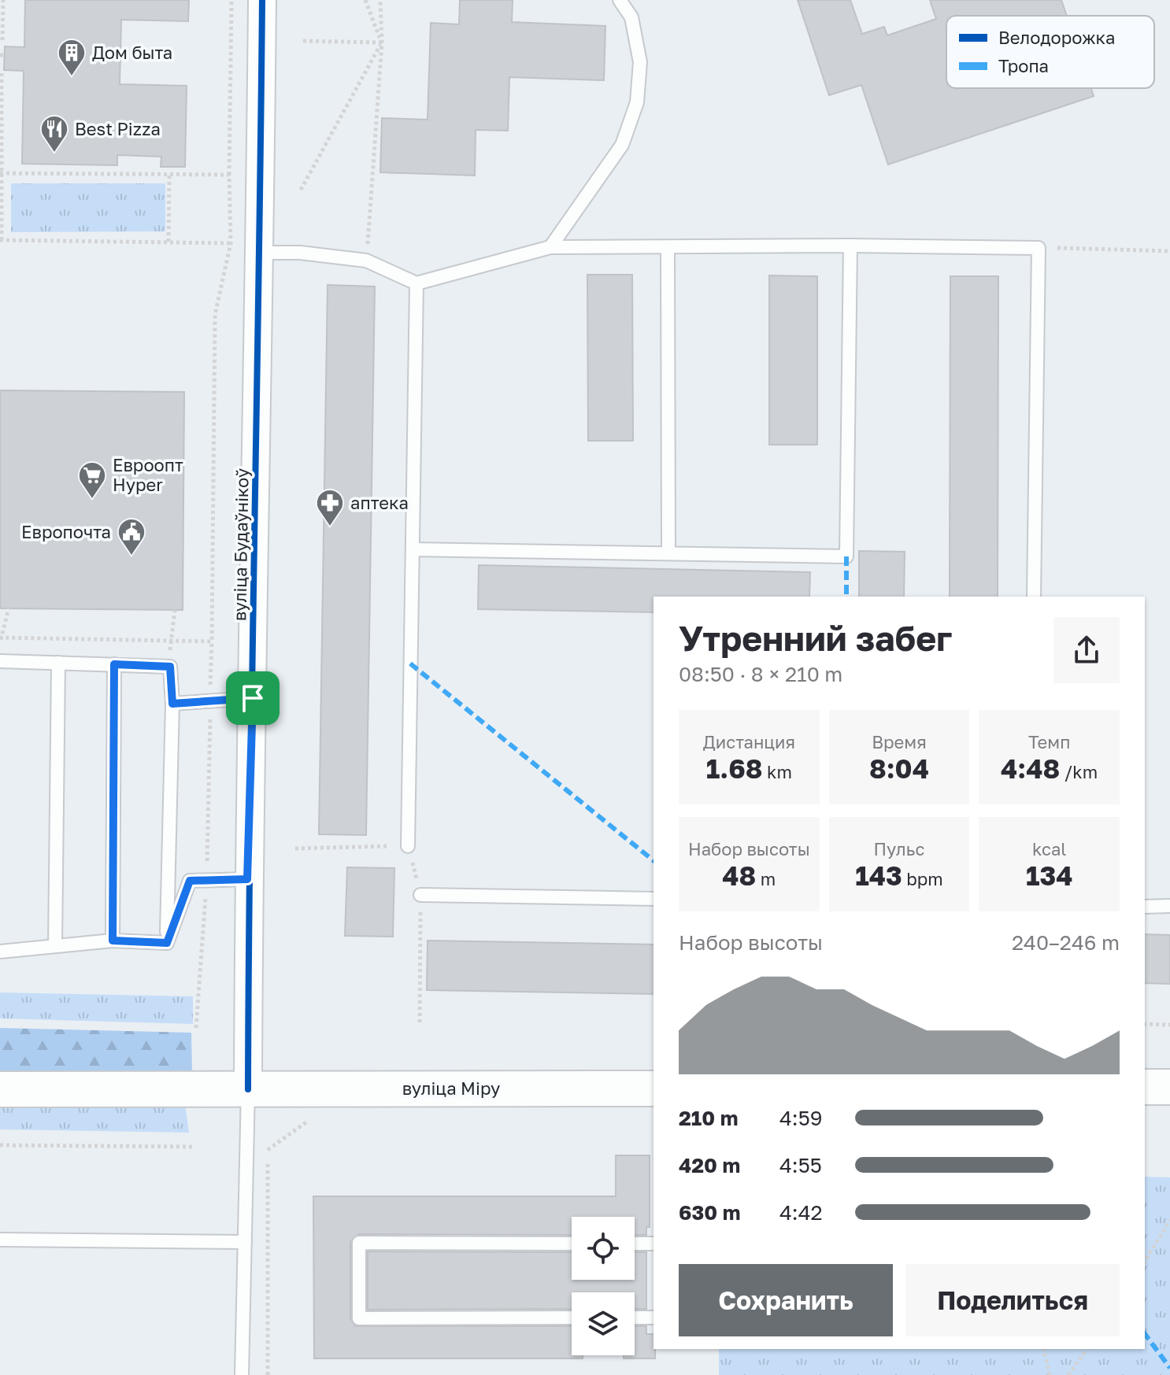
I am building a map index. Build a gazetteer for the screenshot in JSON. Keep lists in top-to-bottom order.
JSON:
{
  "streets": {
    "main road": ["вуліца Міру"],
    "street": ["вуліца Будаўнікоў"]
  },
  "crossings": [
    ["вуліца Будаўнікоў", "вуліца Міру"]
  ],
  "places": {
    "building": ["Дом быта"],
    "restaurant": ["Best Pizza"],
    "supermarket": ["Евроопт Hyper"],
    "pharmacy": ["аптека"],
    "public building": ["Европочта"]
  },
  "legend": ["Велодорожка", "Тропа"],
  "page": {
    "heading": ["Утренний забег", "08:50 · 8 × 210 m"],
    "stats": [
      ["Дистанция", "1.68 km"],
      ["Время", "8:04"],
      ["Темп", "4:48 /km"],
      ["Набор высоты", "48 m"],
      ["Пульс", "143 bpm"],
      ["kcal", "134"]
    ],
    "chart": ["Набор высоты", "240–246 m"],
    "list": [
      {
        "name": "210 m",
        "note": "4:59"
      },
      {
        "name": "420 m",
        "note": "4:55"
      },
      {
        "name": "630 m",
        "note": "4:42"
      }
    ],
    "buttons": ["Сохранить", "Поделиться"]
  }
}
